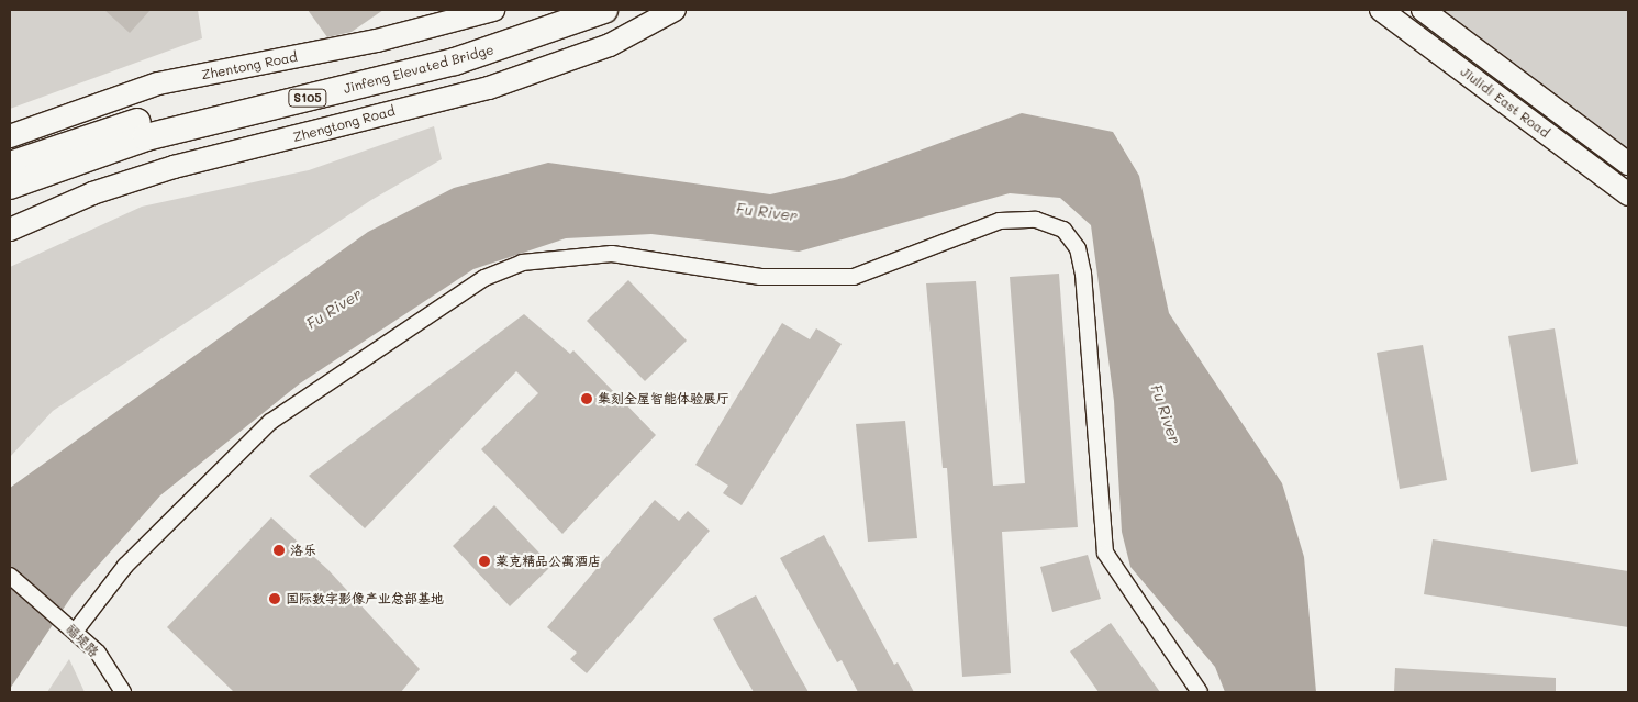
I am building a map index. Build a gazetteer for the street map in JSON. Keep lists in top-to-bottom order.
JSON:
{
  "streets": {
    "highway": ["Jinfeng Elevated Bridge", "S105"],
    "main road": ["Zhentong Road", "Jiulidi East Road", "Zhengtong Road"],
    "street": ["福堤路"]
  },
  "water": ["Fu River"],
  "places": [
    "集刻全屋智能体验展厅",
    "洛乐",
    "莱克精品公寓酒店",
    "国际数字影像产业总部基地"
  ]
}
